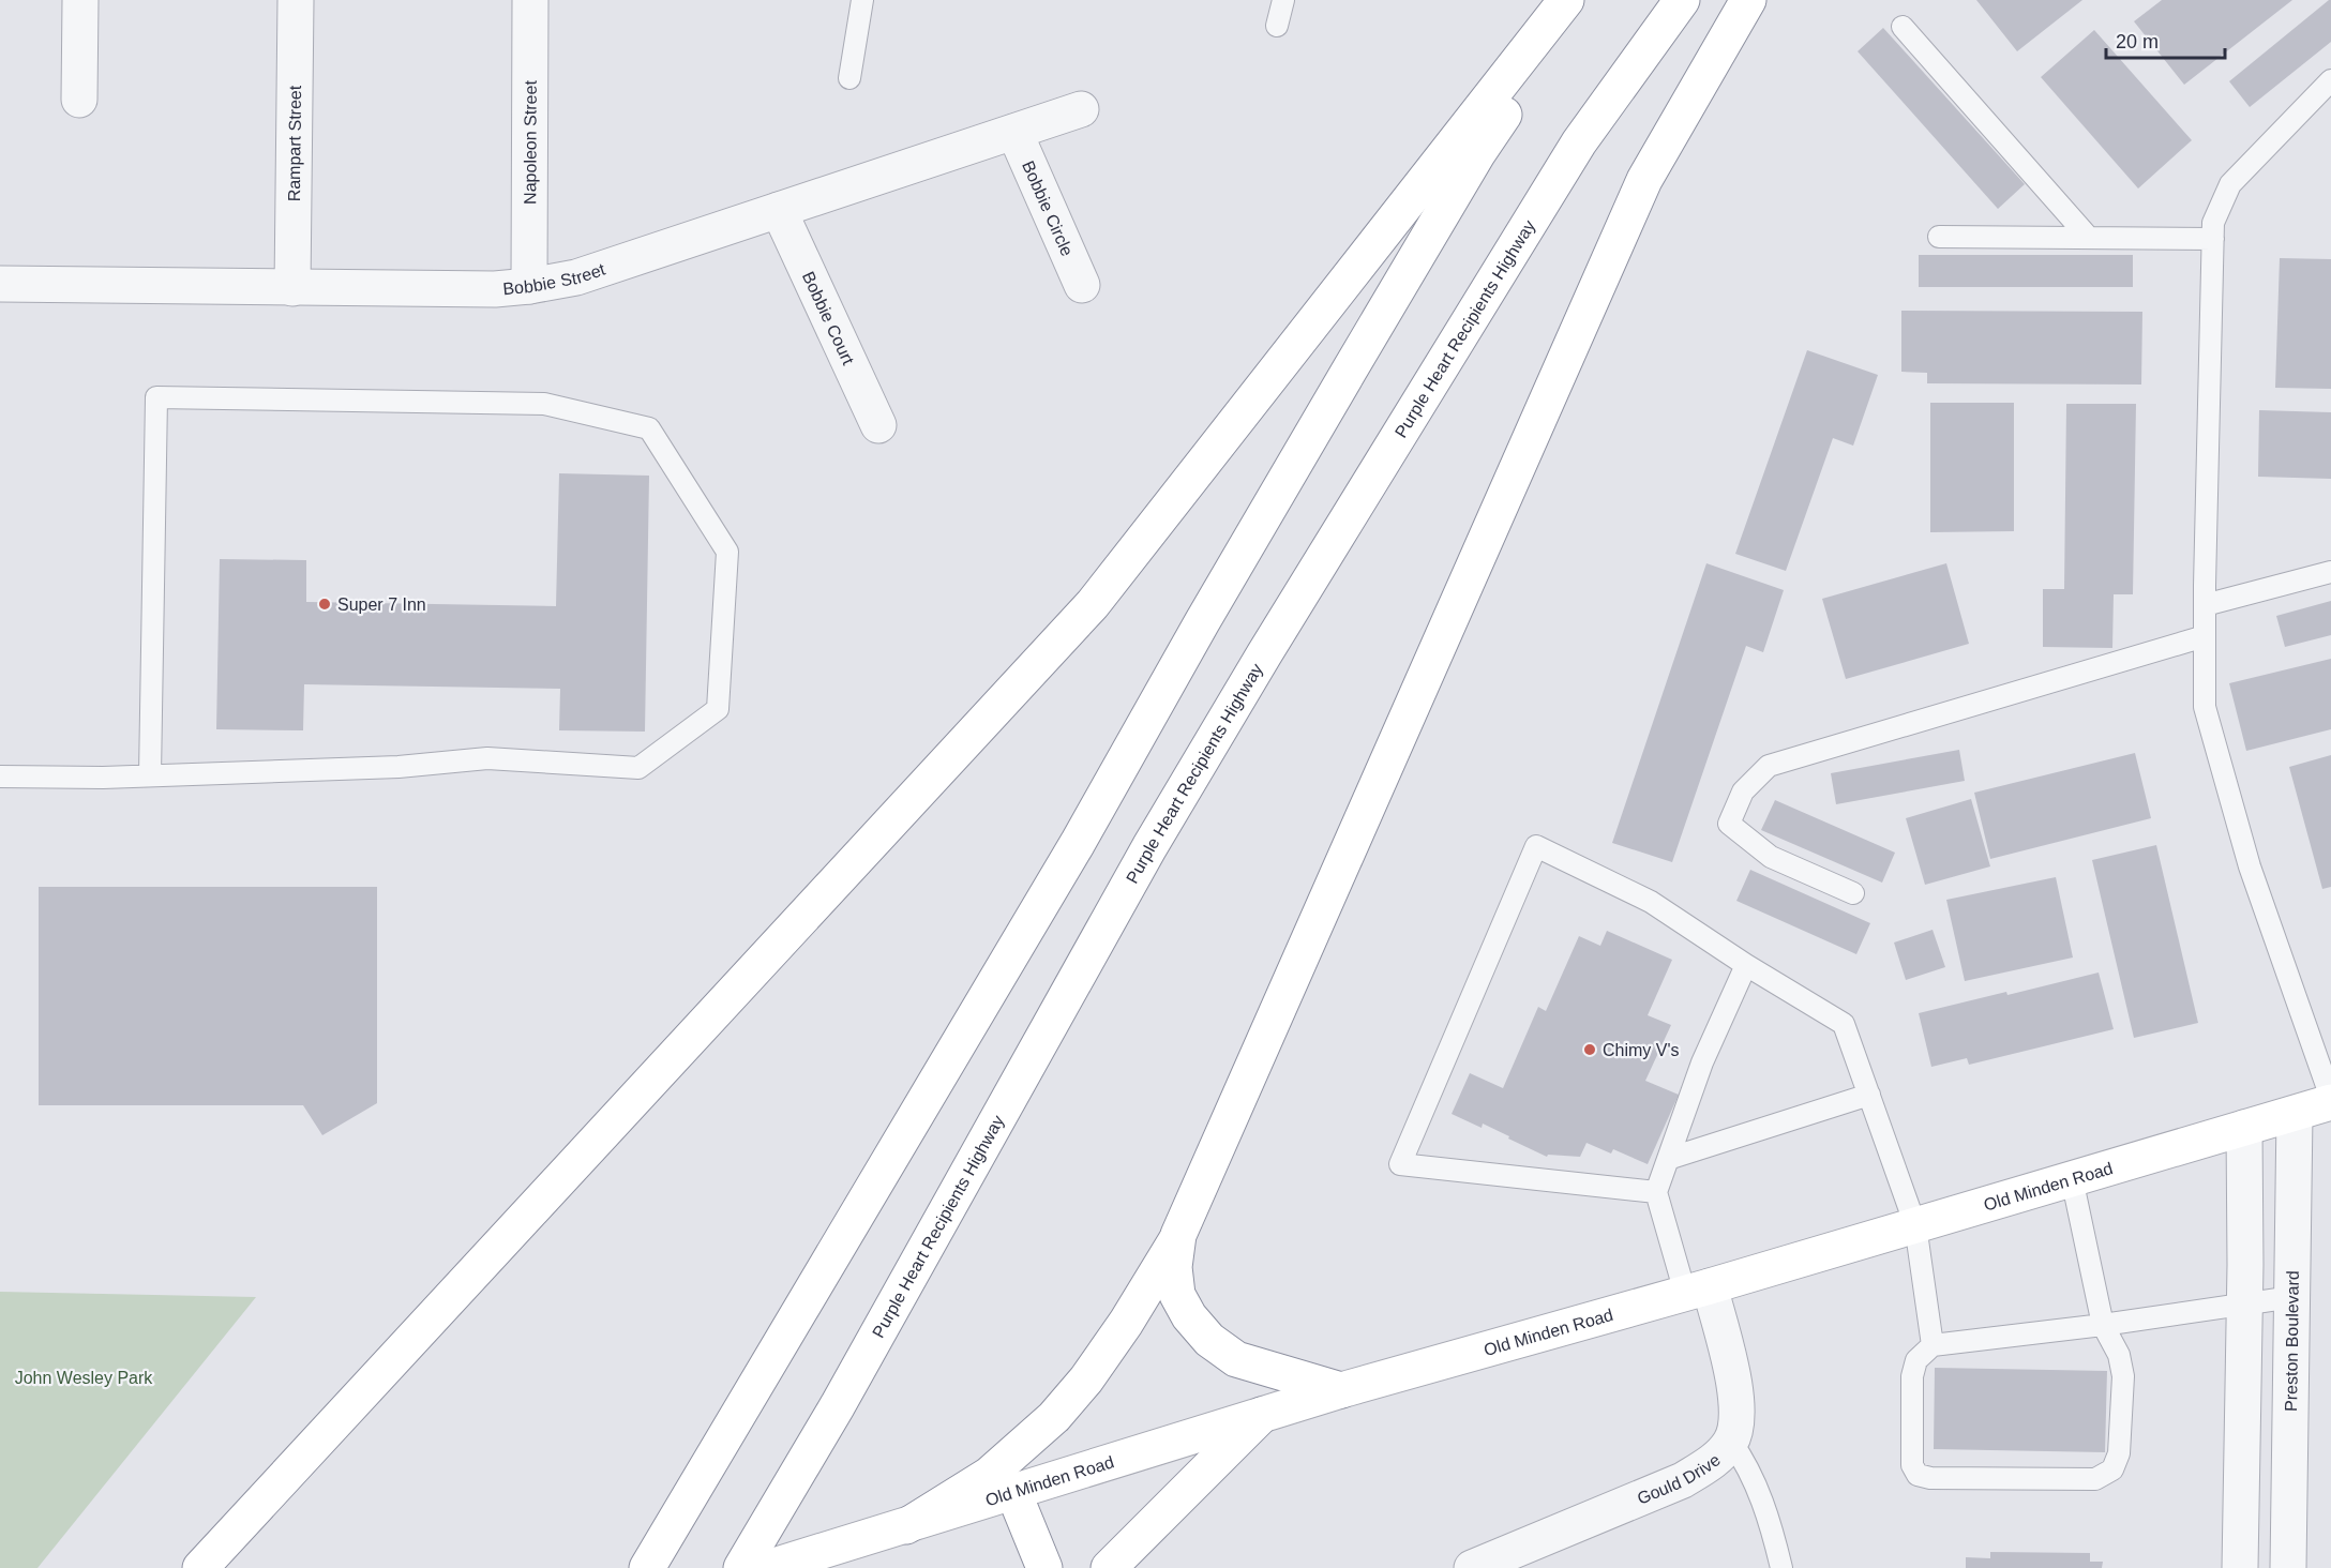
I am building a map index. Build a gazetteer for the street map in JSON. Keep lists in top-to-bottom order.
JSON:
{
  "streets": {
    "main road": ["Purple Heart Recipients Highway", "Old Minden Road"],
    "street": [
      "Rampart Street",
      "Napoleon Street",
      "Bobbie Circle",
      "Bobbie Street",
      "Bobbie Court",
      "Preston Boulevard",
      "Gould Drive"
    ]
  },
  "crossings": [
    ["Rampart Street", "Bobbie Street"],
    ["Napoleon Street", "Bobbie Street"],
    ["Bobbie Circle", "Bobbie Street"],
    ["Bobbie Street", "Bobbie Court"],
    ["Old Minden Road", "Preston Boulevard"],
    ["Old Minden Road", "Gould Drive"]
  ],
  "parks": ["John Wesley Park"],
  "places": ["Super 7 Inn", "Chimy V's"],
  "scale_bar": "20 m"
}
